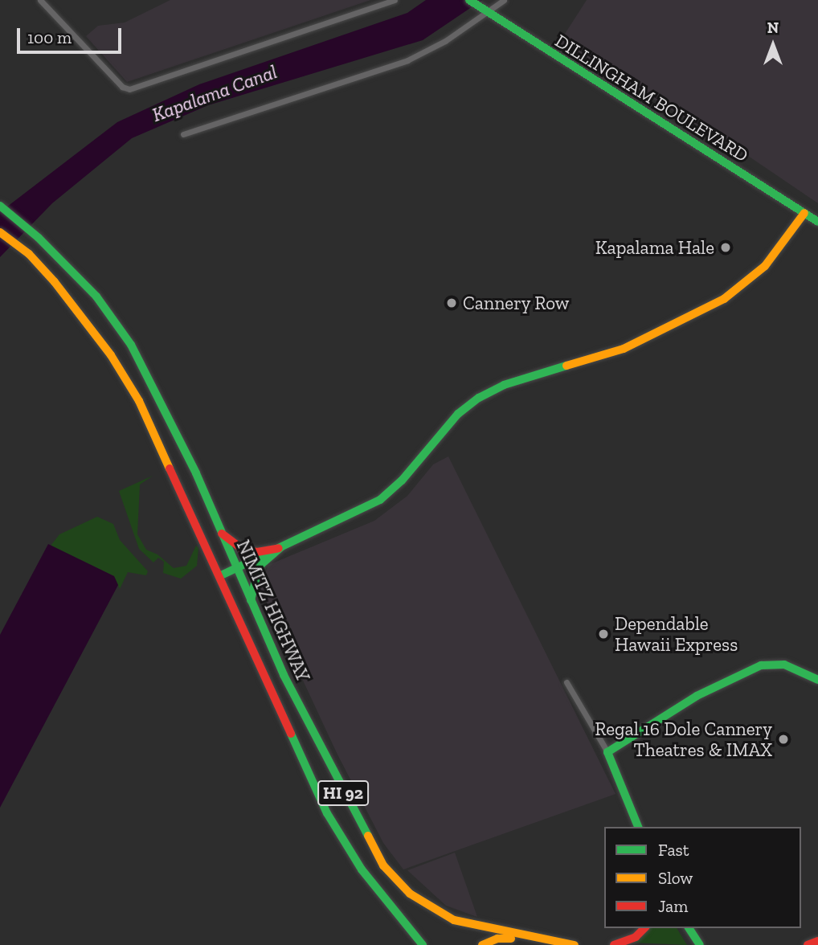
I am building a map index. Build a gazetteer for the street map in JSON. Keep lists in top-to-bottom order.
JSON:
{
  "streets": {
    "main road": ["DILLINGHAM BOULEVARD", "NIMITZ HIGHWAY", "HI 92"]
  },
  "water": ["Kapalama Canal"],
  "places": [
    "Kapalama Hale",
    "Cannery Row",
    "Dependable Hawaii Express",
    "Regal 16 Dole Cannery Theatres & IMAX"
  ],
  "legend": ["Fast", "Slow", "Jam"],
  "scale_bar": "100 m",
  "north": "top"
}
